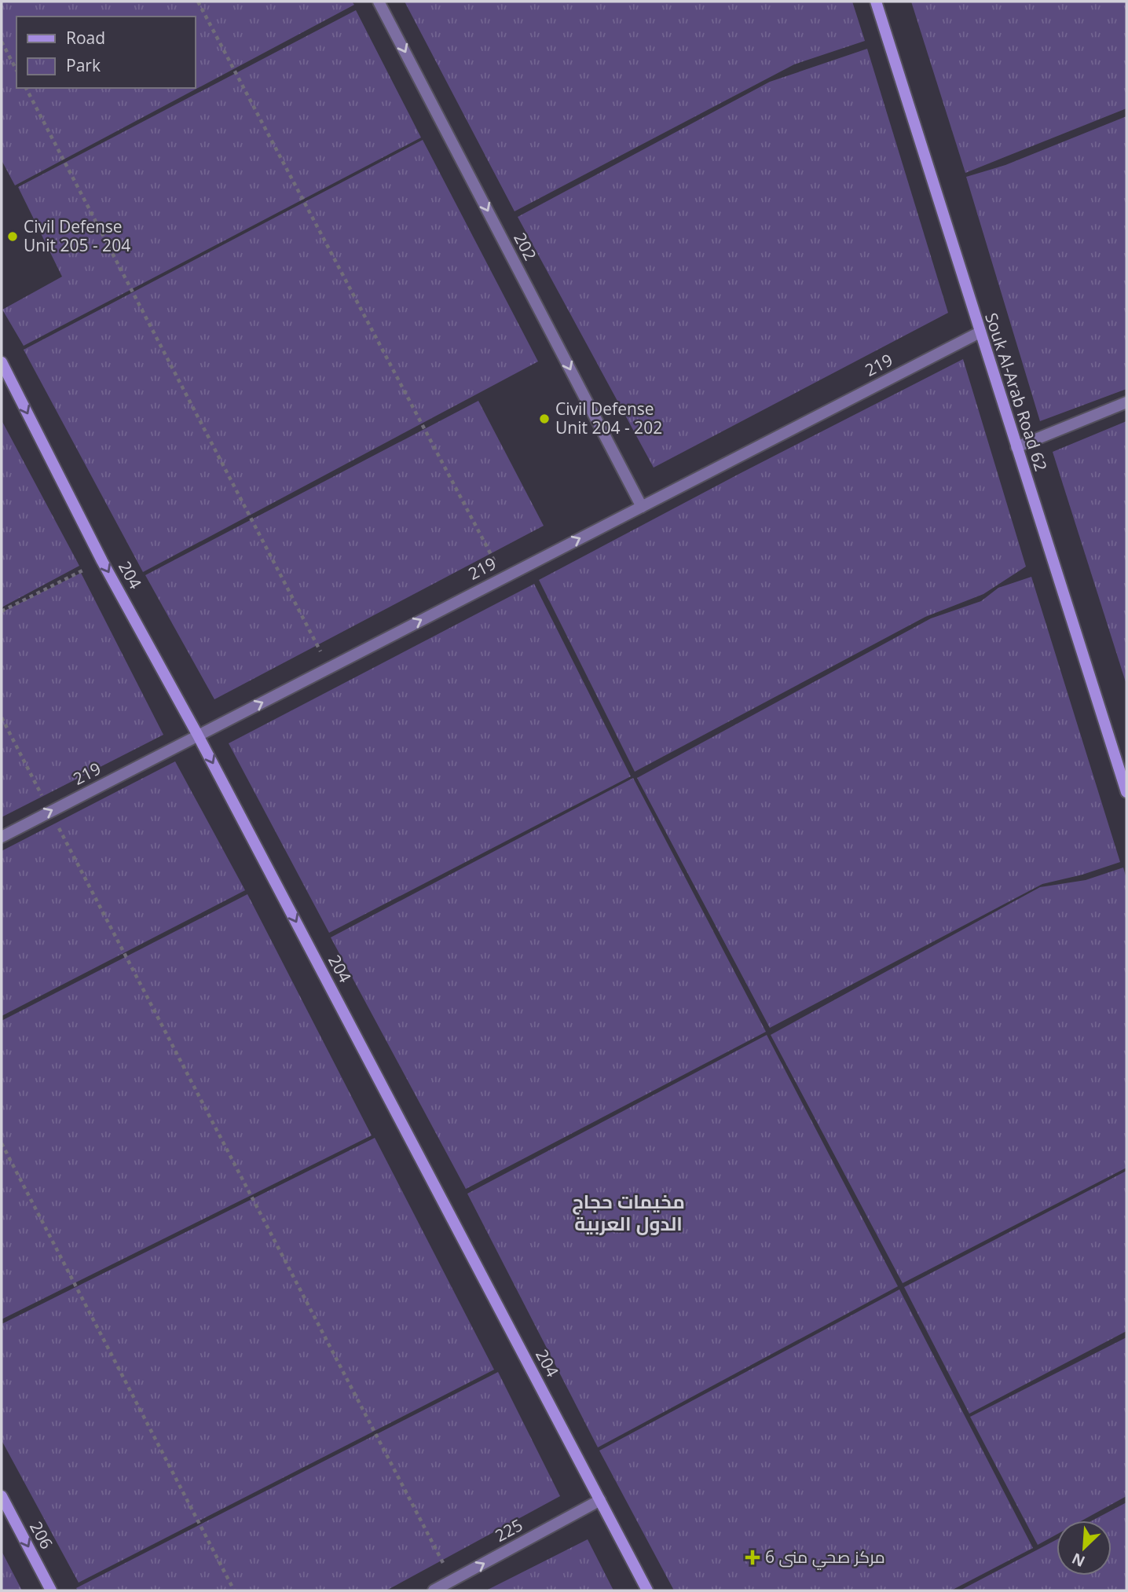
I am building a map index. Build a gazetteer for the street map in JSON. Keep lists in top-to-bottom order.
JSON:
{
  "streets": {
    "main road": ["Souk Al-Arab Road 62", "204", "206"],
    "street": ["202", "219", "225"]
  },
  "crossings": [
    ["202", "219"],
    ["219", "Souk Al-Arab Road 62"],
    ["219", "204"],
    ["204", "225"]
  ],
  "one_way": [
    "202",
    "219",
    "204",
    "225",
    "206"
  ],
  "districts": ["مخيمات حجاج الدول العربية"],
  "places": {
    "other": ["Civil Defense Unit 205 - 204", "Civil Defense Unit 204 - 202"],
    "health": ["مركز صحي منى 6"]
  },
  "legend": ["Road", "Park"],
  "north": "bottom left"
}
